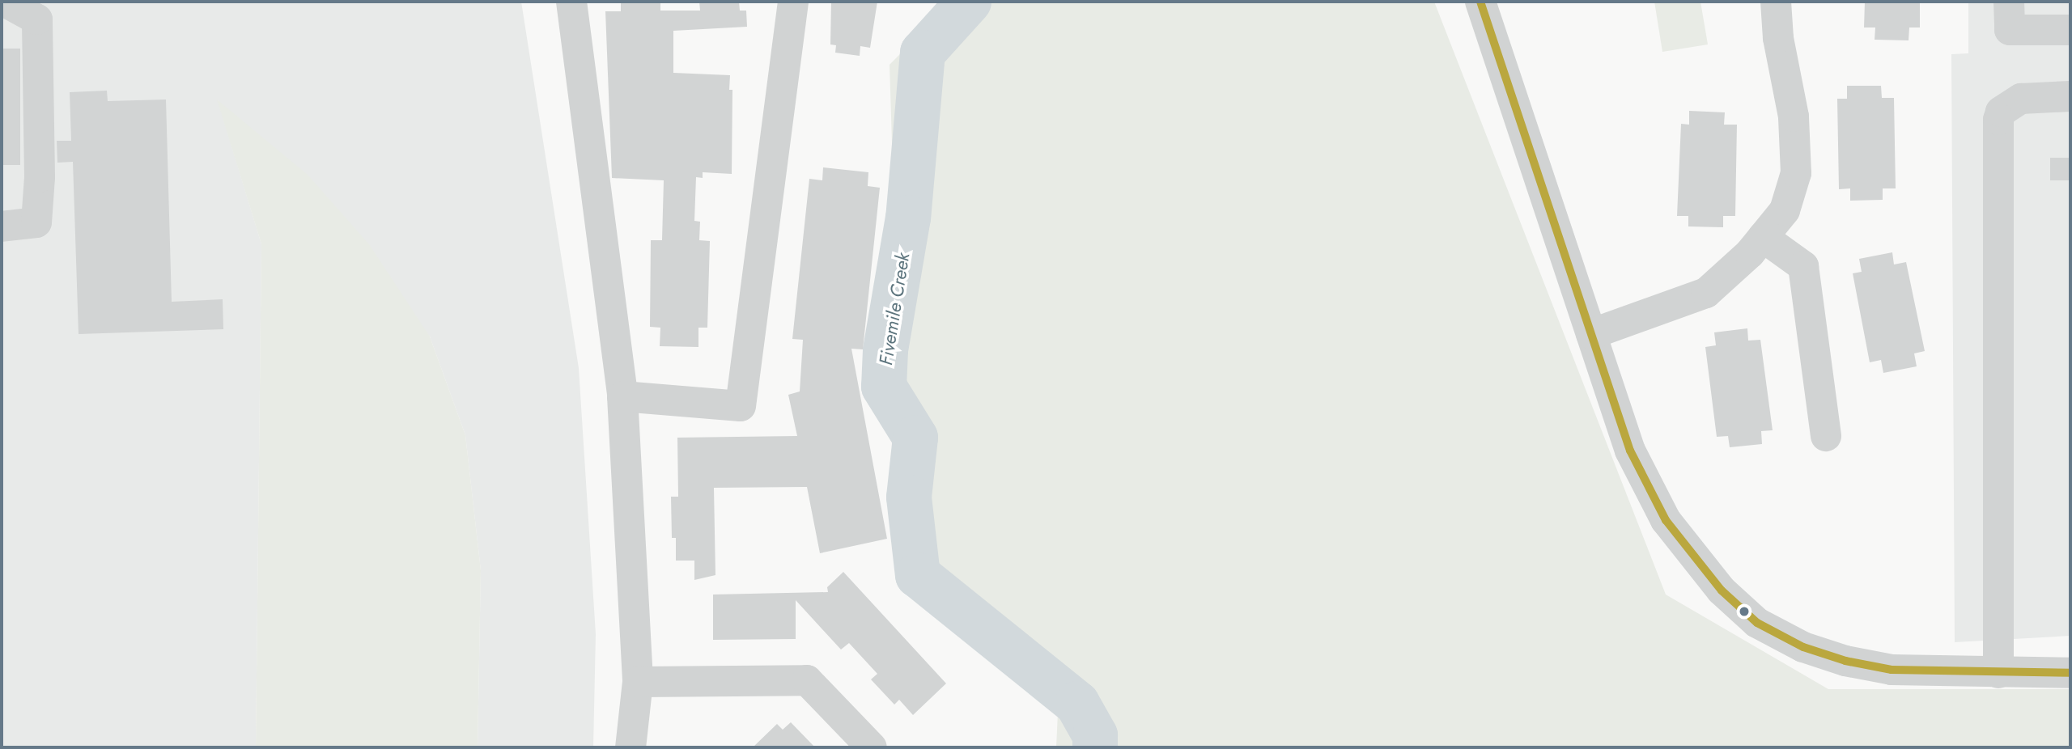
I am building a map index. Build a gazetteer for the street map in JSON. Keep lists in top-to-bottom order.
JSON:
{
  "water": ["Fivemile Creek"]
}
